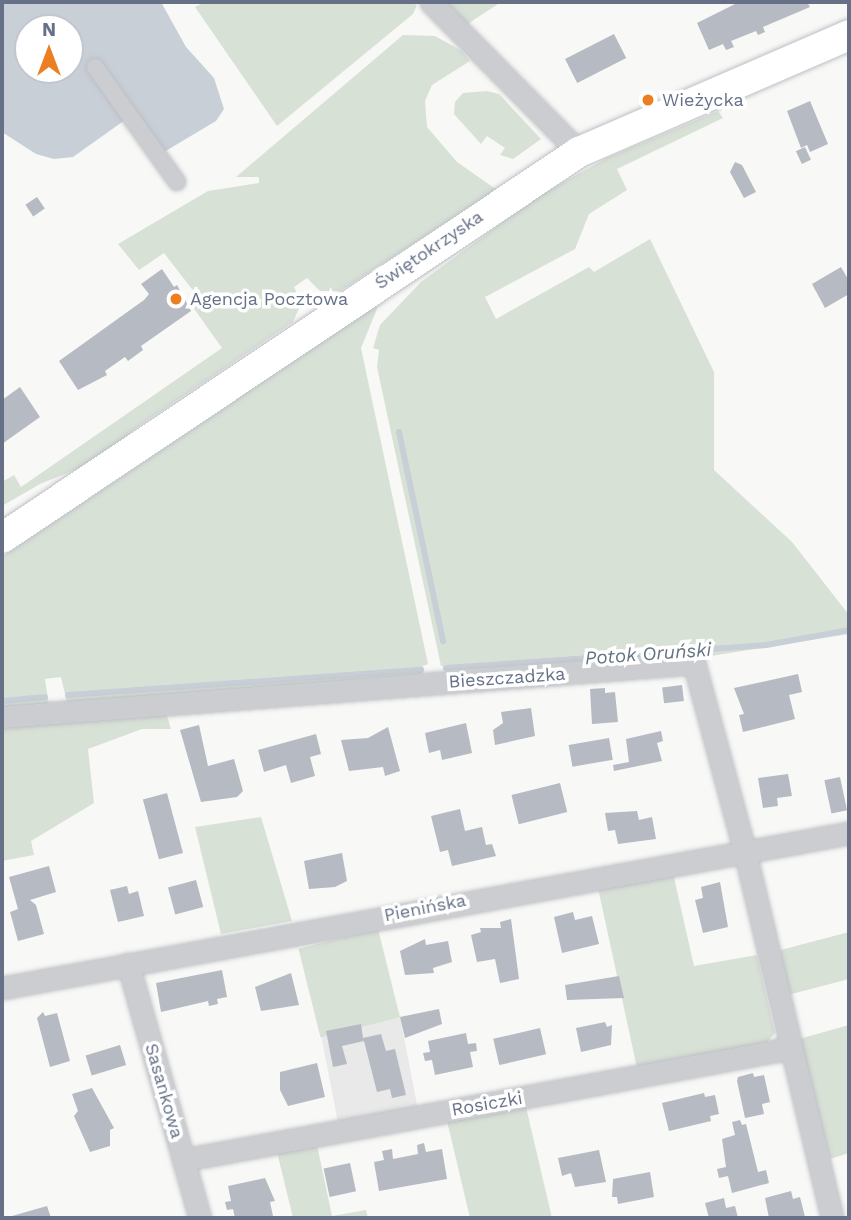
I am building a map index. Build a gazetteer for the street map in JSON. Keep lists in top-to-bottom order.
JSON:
{
  "streets": {
    "main road": ["Świętokrzyska"],
    "street": [
      "Bieszczadzka",
      "Pienińska",
      "Sasankowa",
      "Rosiczki"
    ]
  },
  "crossings": [
    ["Bieszczadzka", "Pienińska"],
    ["Bieszczadzka", "Rosiczki"],
    ["Pienińska", "Sasankowa"],
    ["Sasankowa", "Rosiczki"]
  ],
  "water": ["Potok Oruński"],
  "places": ["Wieżycka", "Agencja Pocztowa"],
  "north": "top"
}
